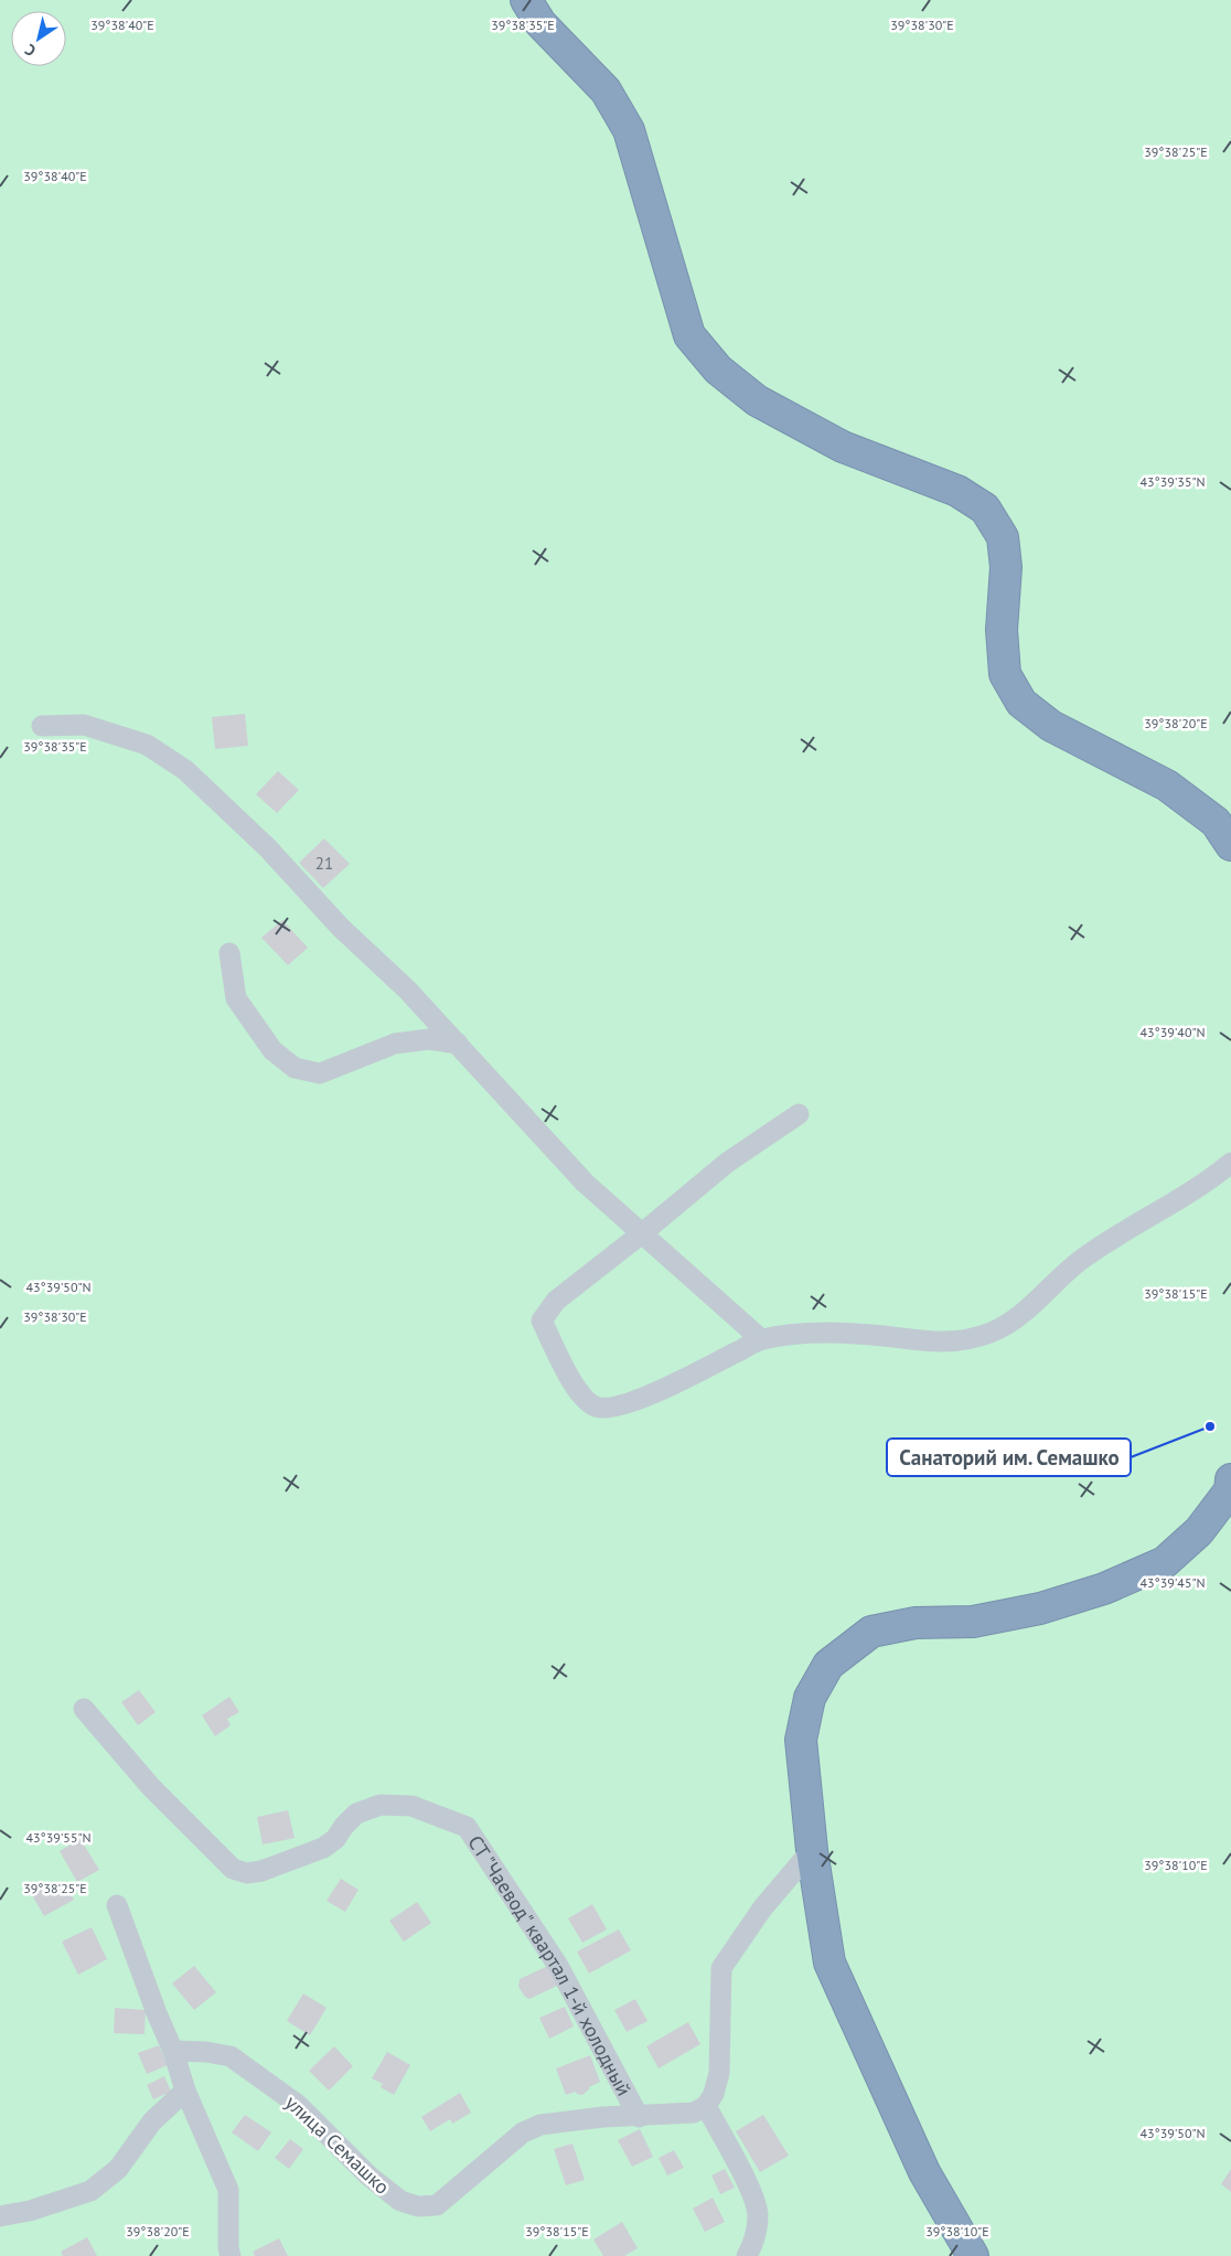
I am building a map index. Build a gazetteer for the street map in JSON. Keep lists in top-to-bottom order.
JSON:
{
  "streets": {
    "street": ["СТ \"Чаевод\" квартал 1-й холодный", "улица Семашко"]
  },
  "crossings": [
    ["СТ \"Чаевод\" квартал 1-й холодный", "улица Семашко"]
  ],
  "places": ["Санаторий им. Семашко"],
  "house_numbers": ["21"],
  "north": "bottom left",
  "coordinates": [
    "39°38'40\"E",
    "39°38'35\"E",
    "39°38'30\"E",
    "39°38'25\"E",
    "43°39'35\"N",
    "39°38'20\"E",
    "43°39'40\"N",
    "43°39'50\"N",
    "39°38'15\"E",
    "43°39'45\"N",
    "43°39'55\"N",
    "39°38'10\"E"
  ]
}
